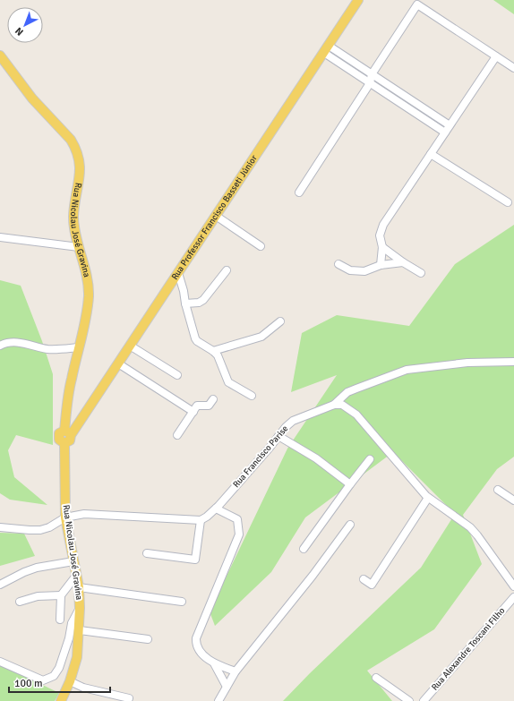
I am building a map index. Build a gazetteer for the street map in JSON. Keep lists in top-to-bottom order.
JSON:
{
  "streets": {
    "main road": ["Rua Professor Francisco Basseti Júnior", "Rua Nicolau José Gravina"],
    "street": ["Rua Francisco Parise", "Rua Alexandre Toscani Filho"]
  },
  "crossings": [
    ["Rua Professor Francisco Basseti Júnior", "Rua Nicolau José Gravina"]
  ],
  "scale_bar": "100 m",
  "north": "bottom left"
}
